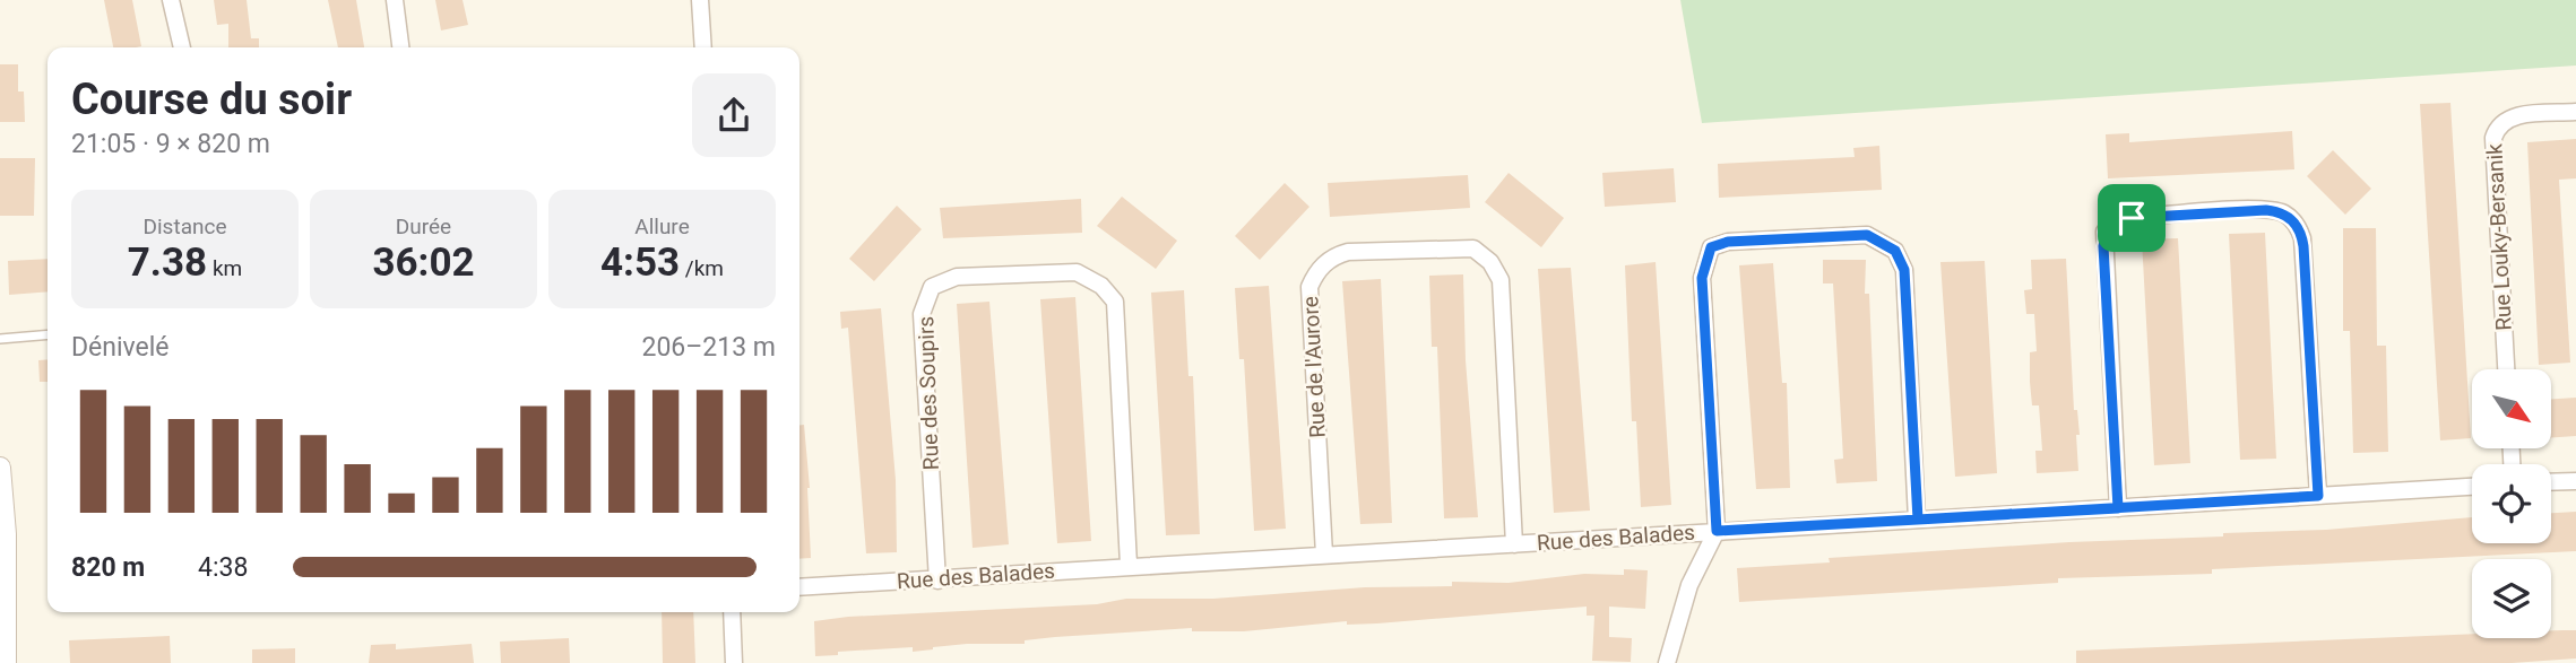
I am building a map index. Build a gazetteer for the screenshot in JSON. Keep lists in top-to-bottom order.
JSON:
{
  "streets": {
    "street": [
      "Rue Louky-Bersanik",
      "Rue de l'Aurore",
      "Rue des Soupirs",
      "Rue des Balades"
    ]
  },
  "crossings": [
    ["Rue de l'Aurore", "Rue des Balades"],
    ["Rue des Soupirs", "Rue des Balades"]
  ],
  "north": "bottom right",
  "page": {
    "heading": ["Course du soir", "21:05 · 9 × 820 m"],
    "stats": [
      ["Distance", "7.38 km"],
      ["Durée", "36:02"],
      ["Allure", "4:53 /km"]
    ],
    "chart": ["Dénivelé", "206–213 m"],
    "list": [
      {
        "name": "820 m",
        "note": "4:38"
      }
    ]
  }
}
